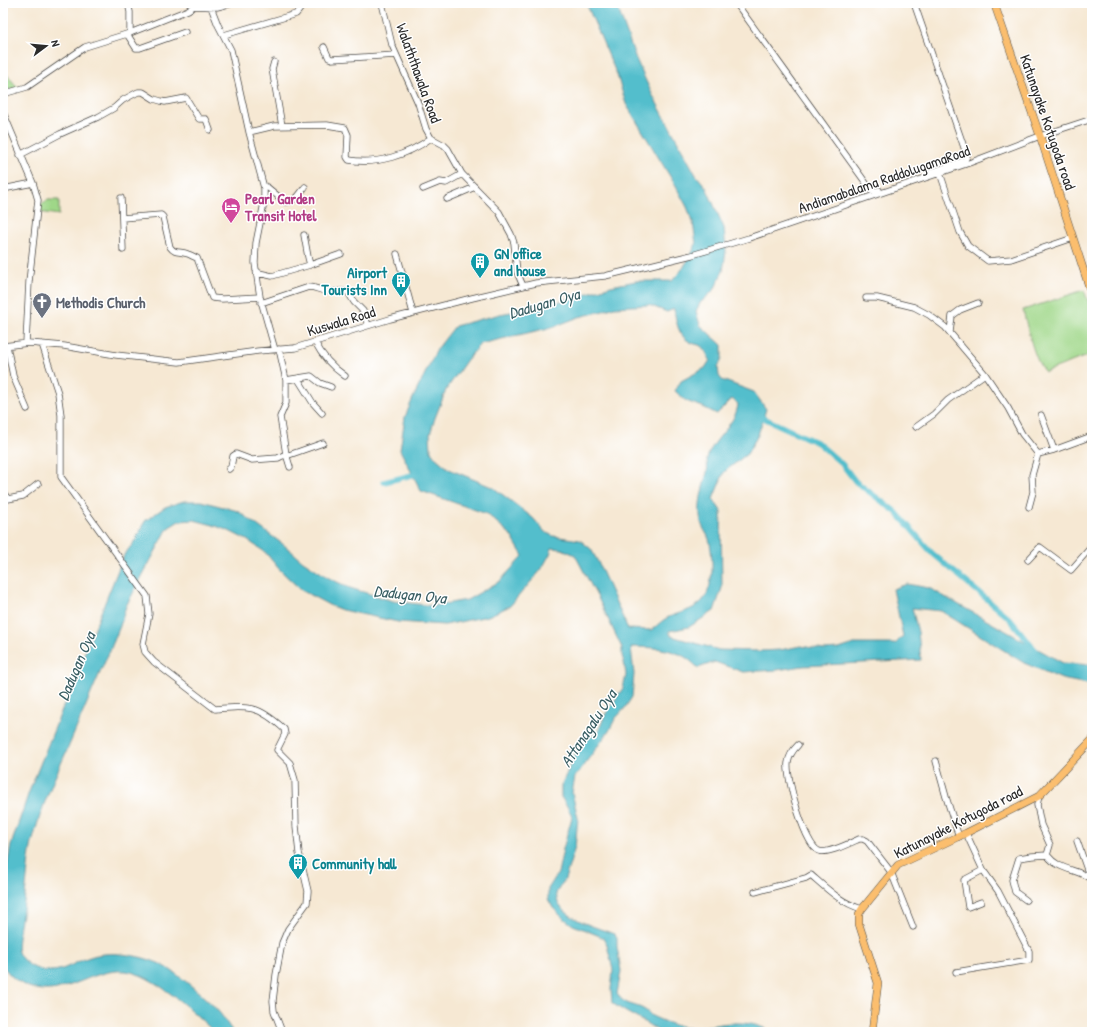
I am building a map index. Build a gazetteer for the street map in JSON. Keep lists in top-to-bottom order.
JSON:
{
  "streets": {
    "main road": ["Katunayake Kotugoda road"],
    "street": ["Walaththawala Road", "Andiamabalama RaddolugamaRoad", "Kuswala Road"]
  },
  "crossings": [
    ["Walaththawala Road", "Kuswala Road"],
    ["Katunayake Kotugoda road", "Andiamabalama RaddolugamaRoad"],
    ["Andiamabalama RaddolugamaRoad", "Kuswala Road"]
  ],
  "water": ["Dadugan Oya", "Attanagalu Oya"],
  "places": {
    "hotel": ["Pearl Garden Transit Hotel"],
    "building": ["GN office and house", "Airport Tourists Inn", "Community hall"],
    "church": ["Methodis Church"]
  },
  "north": "right"
}
